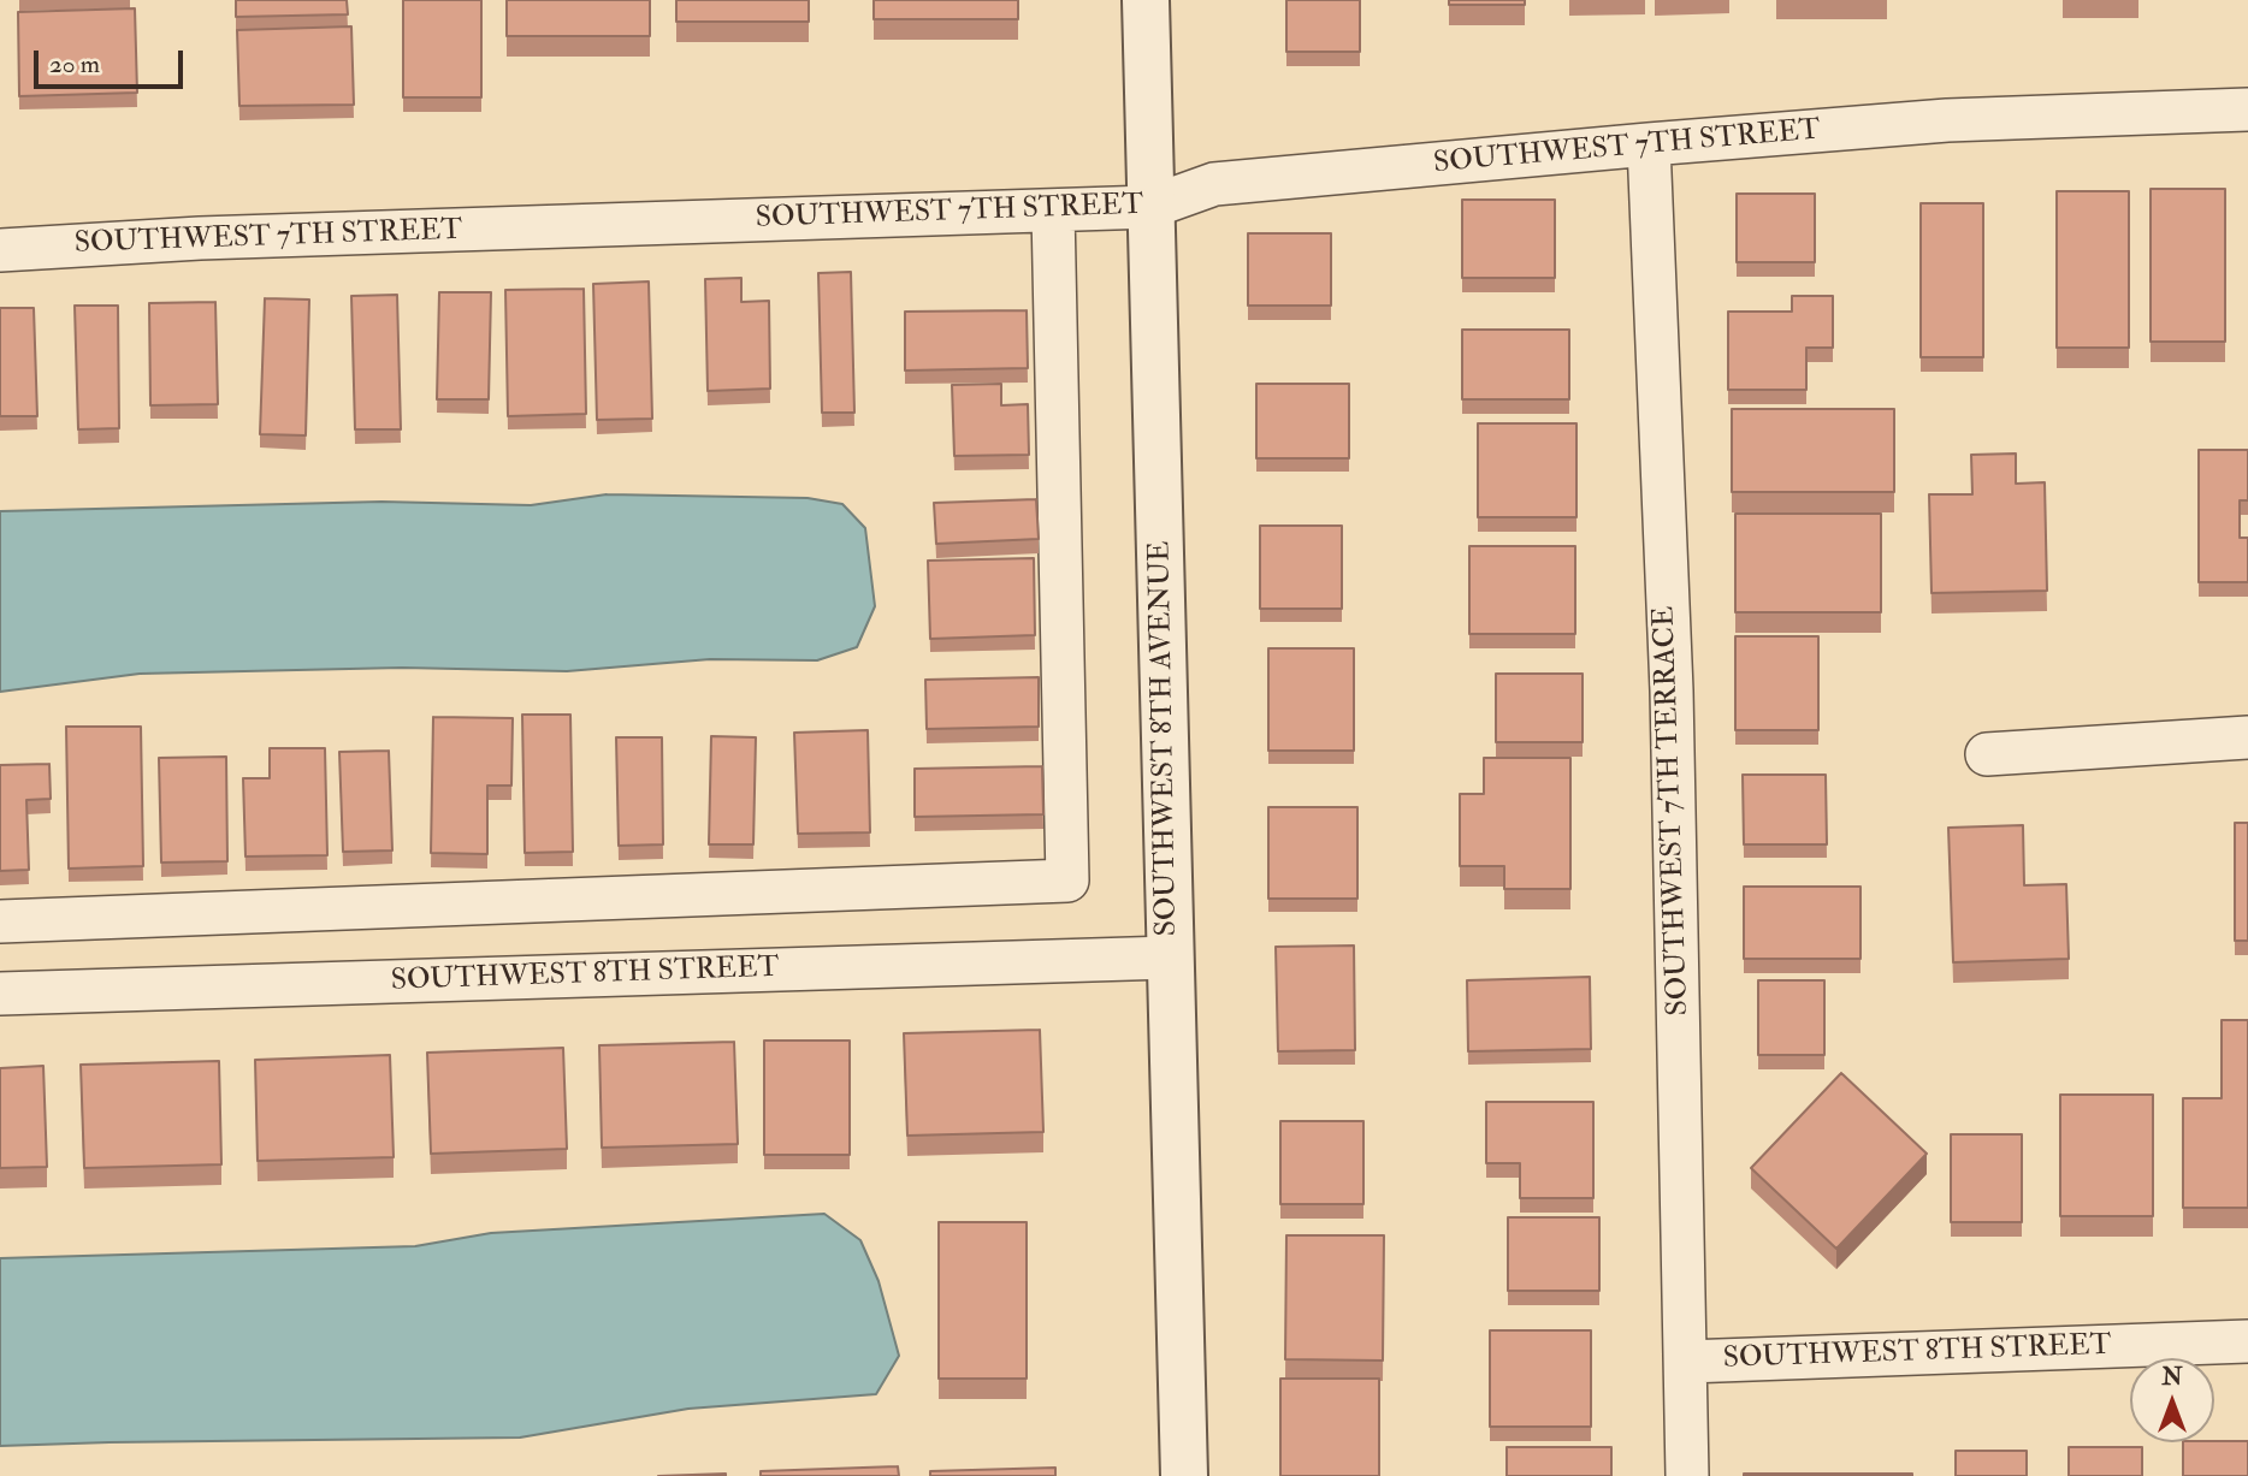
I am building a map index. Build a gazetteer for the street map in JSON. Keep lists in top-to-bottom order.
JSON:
{
  "streets": {
    "street": [
      "SOUTHWEST 7TH STREET",
      "SOUTHWEST 8TH AVENUE",
      "SOUTHWEST 7TH TERRACE",
      "SOUTHWEST 8TH STREET"
    ]
  },
  "crossings": [
    ["SOUTHWEST 7TH STREET", "SOUTHWEST 8TH AVENUE"],
    ["SOUTHWEST 7TH STREET", "SOUTHWEST 7TH TERRACE"],
    ["SOUTHWEST 8TH AVENUE", "SOUTHWEST 8TH STREET"],
    ["SOUTHWEST 7TH TERRACE", "SOUTHWEST 8TH STREET"]
  ],
  "scale_bar": "20 m",
  "north": "top"
}
